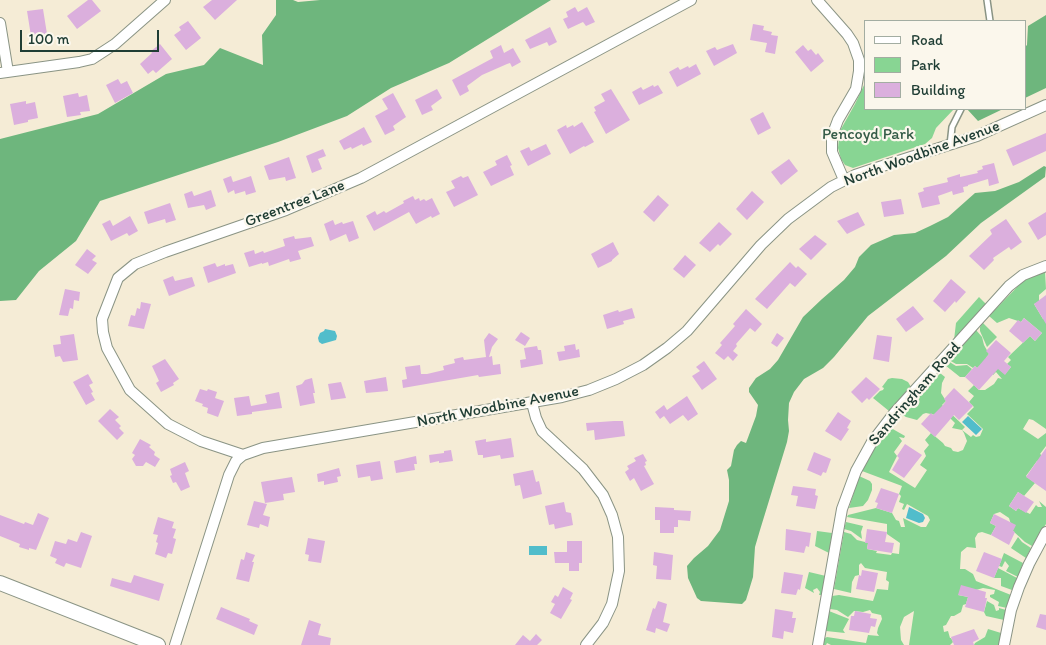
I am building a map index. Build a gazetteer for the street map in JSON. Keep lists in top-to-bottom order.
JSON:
{
  "streets": {
    "street": ["North Woodbine Avenue", "Greentree Lane", "Sandringham Road"]
  },
  "crossings": [
    ["North Woodbine Avenue", "Greentree Lane"]
  ],
  "parks": ["Pencoyd Park"],
  "legend": ["Road", "Park", "Building"],
  "scale_bar": "100 m"
}
